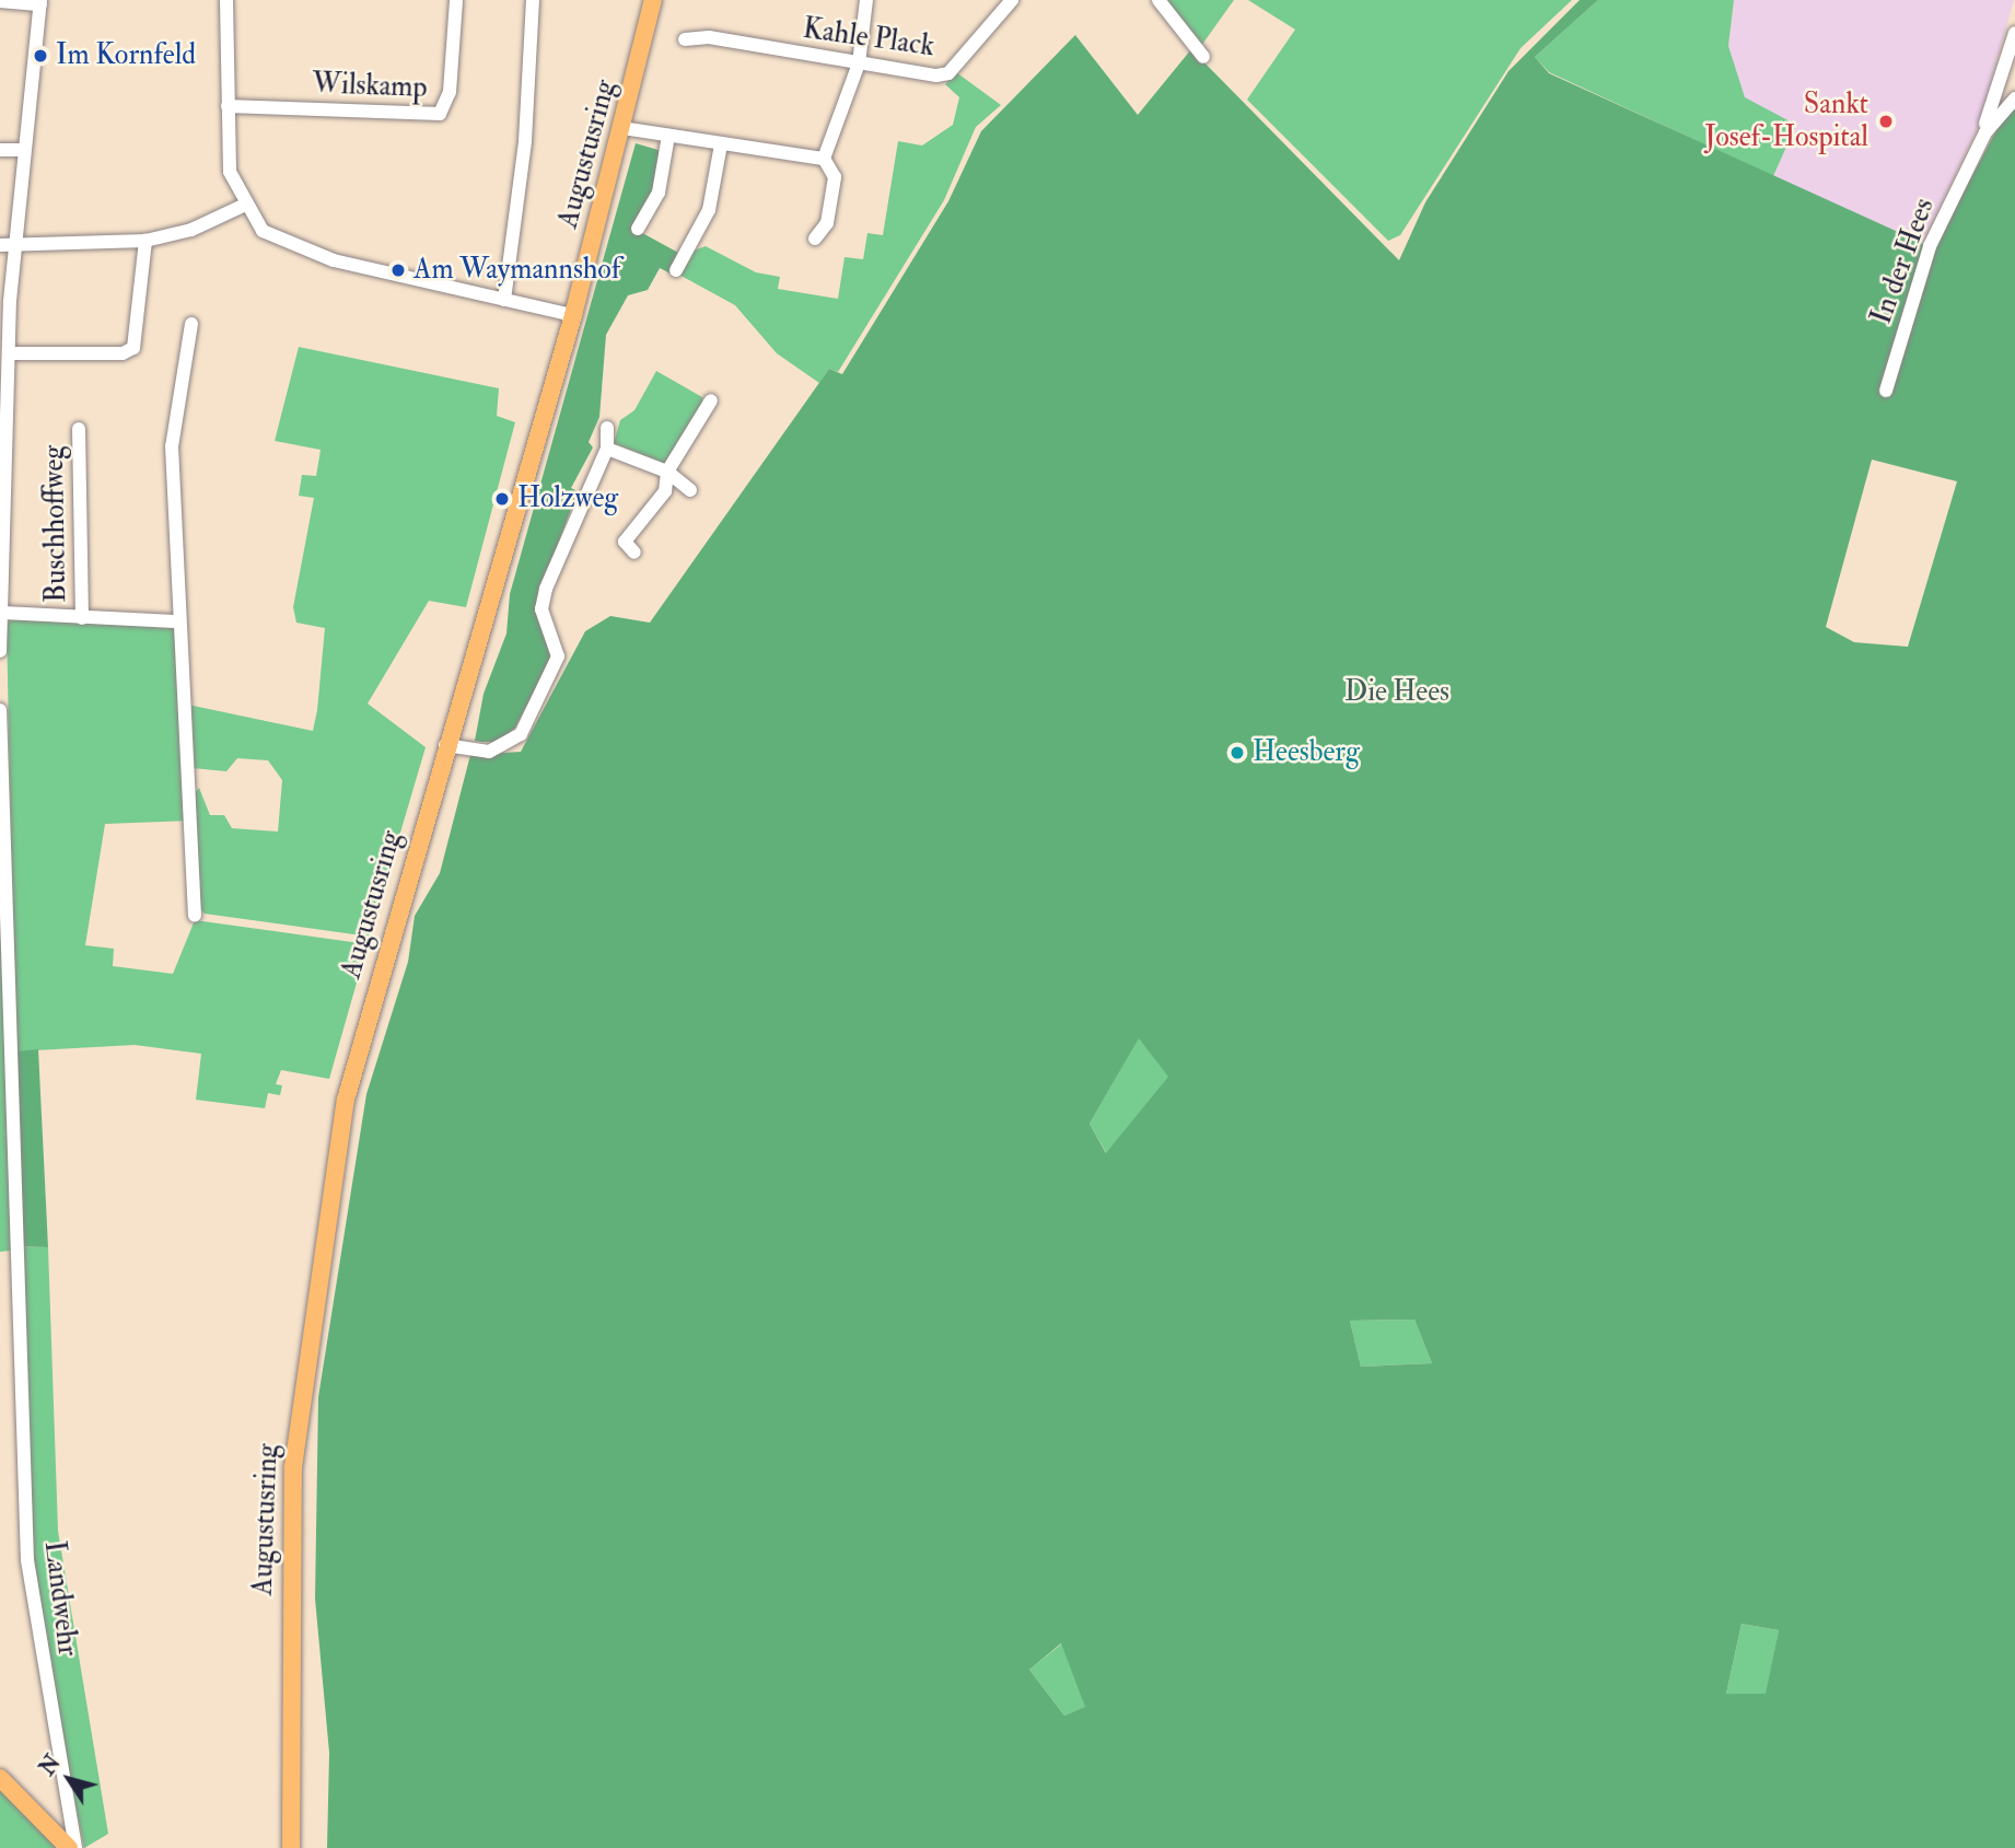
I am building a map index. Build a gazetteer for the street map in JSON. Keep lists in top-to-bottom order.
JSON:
{
  "streets": {
    "main road": ["Augustusring"],
    "street": [
      "Kahle Plack",
      "Wilskamp",
      "In der Hees",
      "Buschhoffweg",
      "Landwehr"
    ]
  },
  "parks": ["Die Hees"],
  "places": [
    "Im Kornfeld",
    "Sankt Josef-Hospital",
    "Am Waymannshof",
    "Holzweg",
    "Heesberg"
  ],
  "north": "top left"
}
